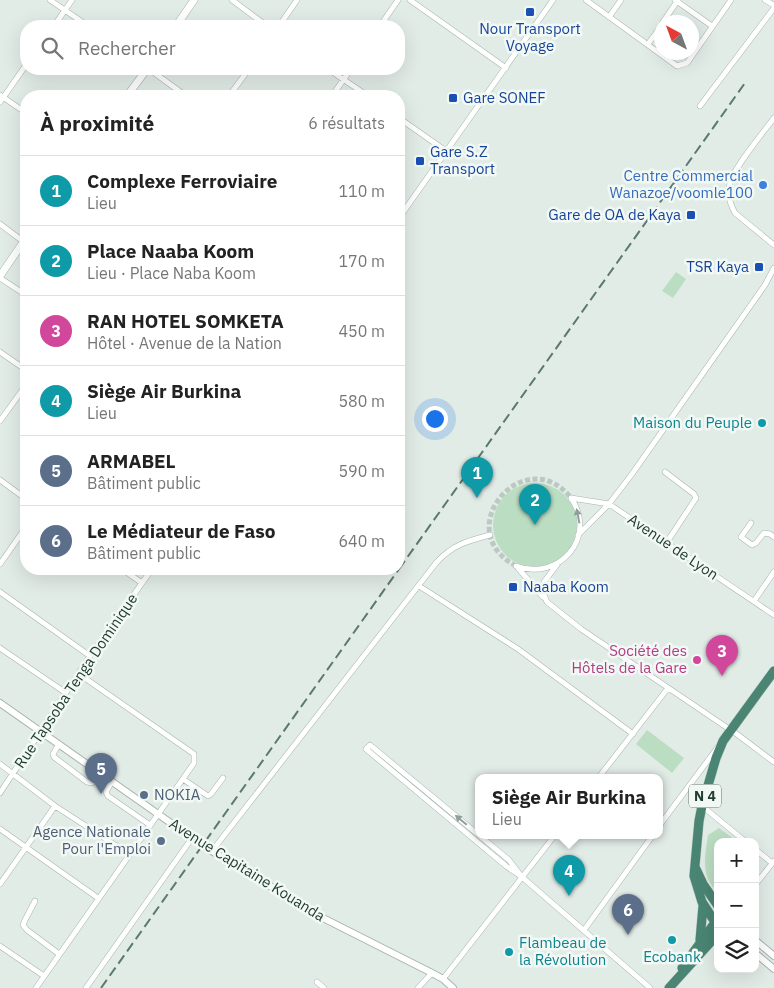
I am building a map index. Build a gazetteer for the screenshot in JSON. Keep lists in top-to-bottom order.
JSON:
{
  "streets": {
    "highway": ["N 4"],
    "street": ["Avenue de Lyon", "Rue Tapsoba Tenga Dominique", "Avenue Capitaine Kouanda"]
  },
  "crossings": [
    ["Rue Tapsoba Tenga Dominique", "Avenue Capitaine Kouanda"]
  ],
  "places": {
    "transit": [
      "Nour Transport Voyage",
      "Gare SONEF",
      "Gare S.Z Transport",
      "Gare de OA de Kaya",
      "TSR Kaya",
      "Naaba Koom"
    ],
    "other": [
      "Centre Commercial Wanazoe/voomle100",
      "Maison du Peuple",
      "Société des Hôtels de la Gare",
      "NOKIA",
      "Agence Nationale Pour l'Emploi",
      "Ecobank",
      "Flambeau de la Révolution"
    ]
  },
  "north": "top left",
  "page": {
    "search": "Rechercher",
    "heading": ["À proximité", "6 résultats"],
    "list": [
      {
        "mark": "1",
        "name": "Complexe Ferroviaire",
        "note": "Lieu",
        "value": "110 m"
      },
      {
        "mark": "2",
        "name": "Place Naaba Koom",
        "note": "Lieu · Place Naba Koom",
        "value": "170 m"
      },
      {
        "mark": "3",
        "name": "RAN HOTEL SOMKETA",
        "note": "Hôtel · Avenue de la Nation",
        "value": "450 m"
      },
      {
        "mark": "4",
        "name": "Siège Air Burkina",
        "note": "Lieu",
        "value": "580 m"
      },
      {
        "mark": "5",
        "name": "ARMABEL",
        "note": "Bâtiment public",
        "value": "590 m"
      },
      {
        "mark": "6",
        "name": "Le Médiateur de Faso",
        "note": "Bâtiment public",
        "value": "640 m"
      }
    ],
    "pins": [
      "1",
      "2",
      "3",
      "5",
      "4",
      "6"
    ],
    "popup": ["Siège Air Burkina", "Lieu"],
    "map_buttons": ["+", "−"]
  }
}
